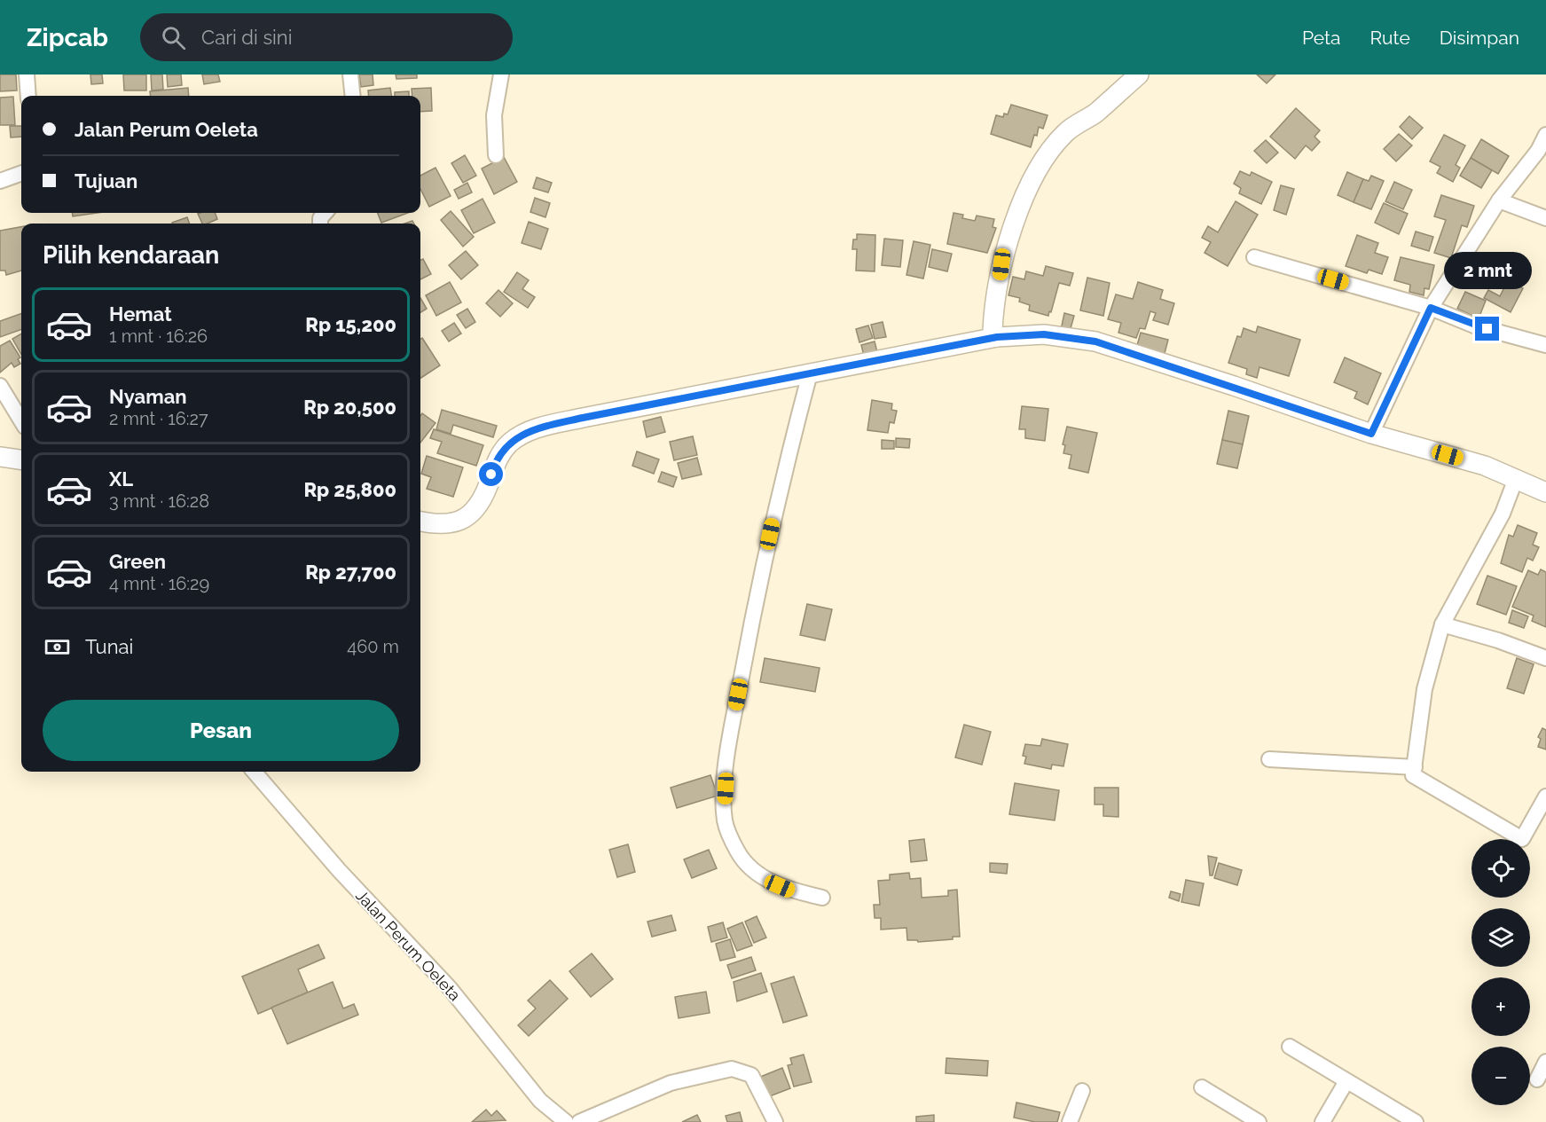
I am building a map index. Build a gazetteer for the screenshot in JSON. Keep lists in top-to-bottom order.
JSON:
{
  "streets": {
    "street": ["Jalan Perum Oeleta"]
  },
  "page": {
    "header": "Zipcab",
    "search": "Cari di sini",
    "nav": ["Peta", "Rute", "Disimpan"],
    "banner": ["Jalan Perum Oeleta", "Tujuan"],
    "heading": "Pilih kendaraan",
    "bubble": "2 mnt",
    "list": [
      {
        "name": "Hemat",
        "note": "1 mnt · 16:26",
        "value": "Rp 15,200"
      },
      {
        "name": "Nyaman",
        "note": "2 mnt · 16:27",
        "value": "Rp 20,500"
      },
      {
        "name": "XL",
        "note": "3 mnt · 16:28",
        "value": "Rp 25,800"
      },
      {
        "name": "Green",
        "note": "4 mnt · 16:29",
        "value": "Rp 27,700"
      }
    ],
    "pay": ["Tunai", "460 m"],
    "buttons": "Pesan",
    "map_buttons": ["+", "−"]
  }
}
